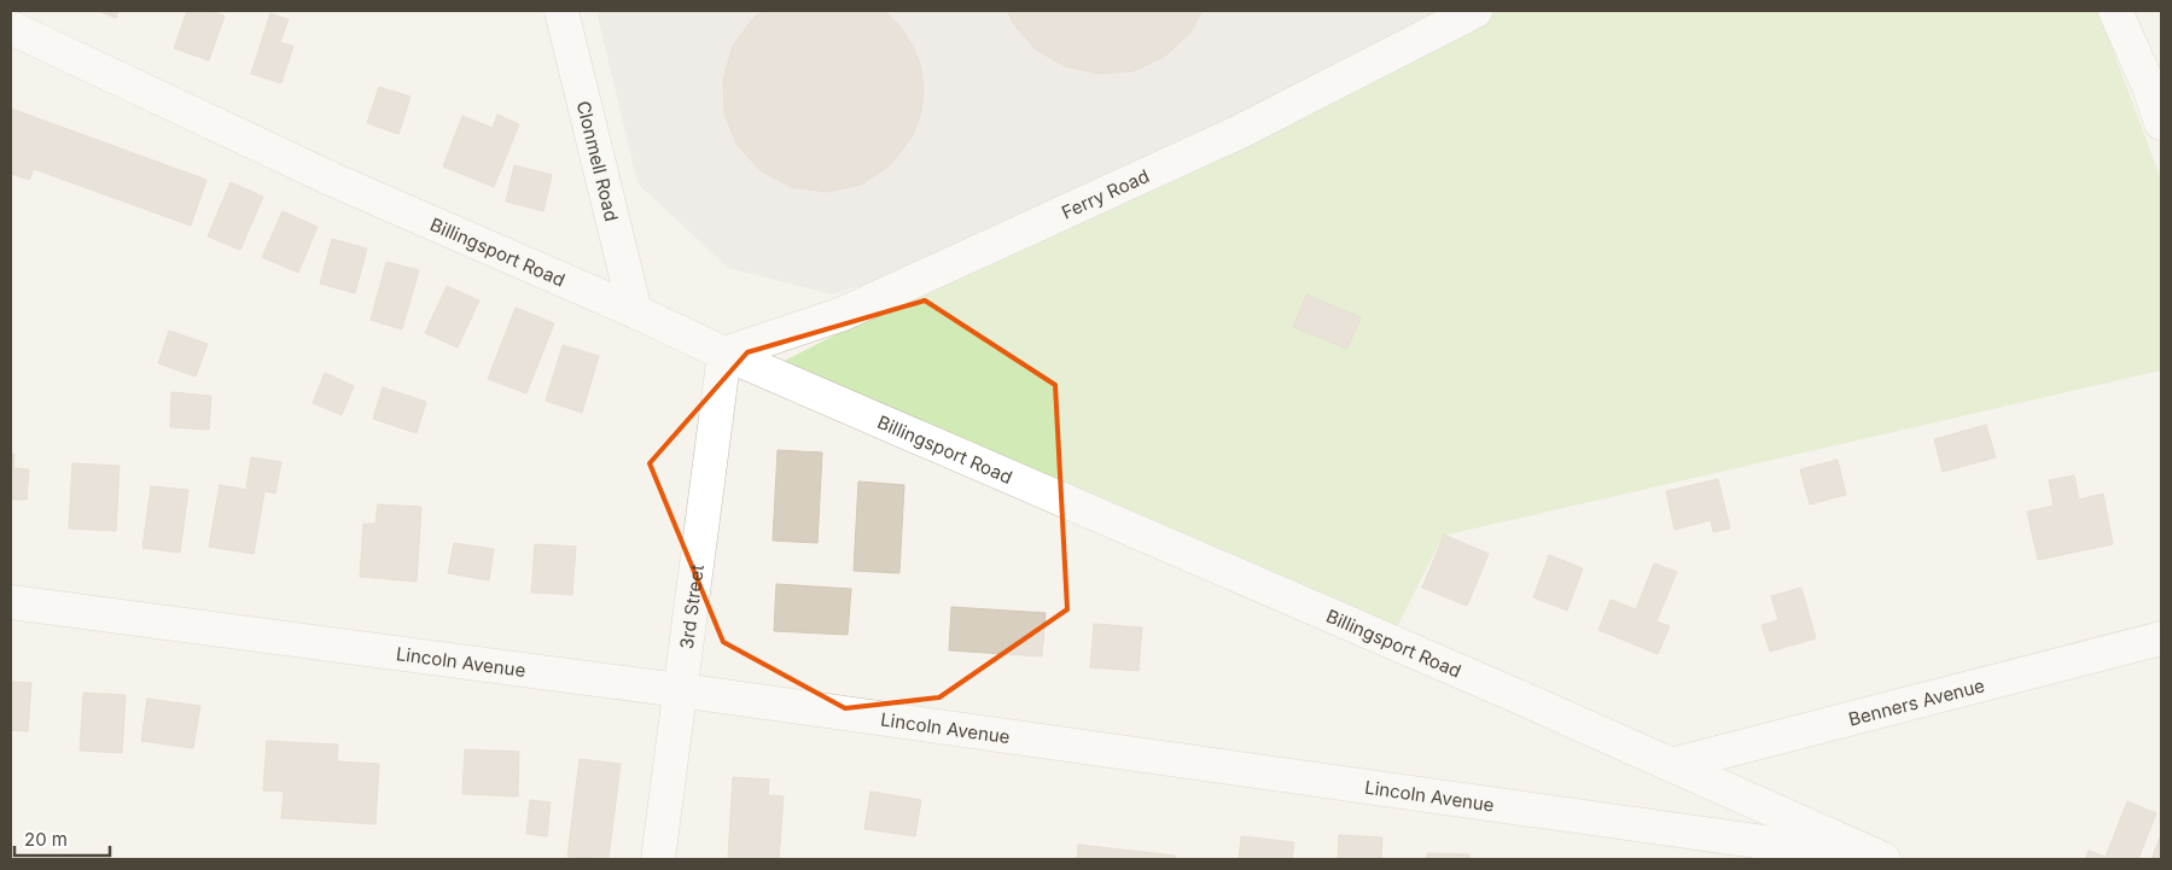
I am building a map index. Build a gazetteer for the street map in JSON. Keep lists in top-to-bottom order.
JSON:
{
  "streets": {
    "street": [
      "Clonmell Road",
      "Ferry Road",
      "Billingsport Road",
      "3rd Street",
      "Lincoln Avenue",
      "Benners Avenue"
    ]
  },
  "crossings": [
    ["Clonmell Road", "Billingsport Road"],
    ["Ferry Road", "Billingsport Road"],
    ["Ferry Road", "3rd Street"],
    ["Billingsport Road", "3rd Street"],
    ["Billingsport Road", "Lincoln Avenue"],
    ["Billingsport Road", "Benners Avenue"],
    ["3rd Street", "Lincoln Avenue"]
  ],
  "scale_bar": "20 m"
}
